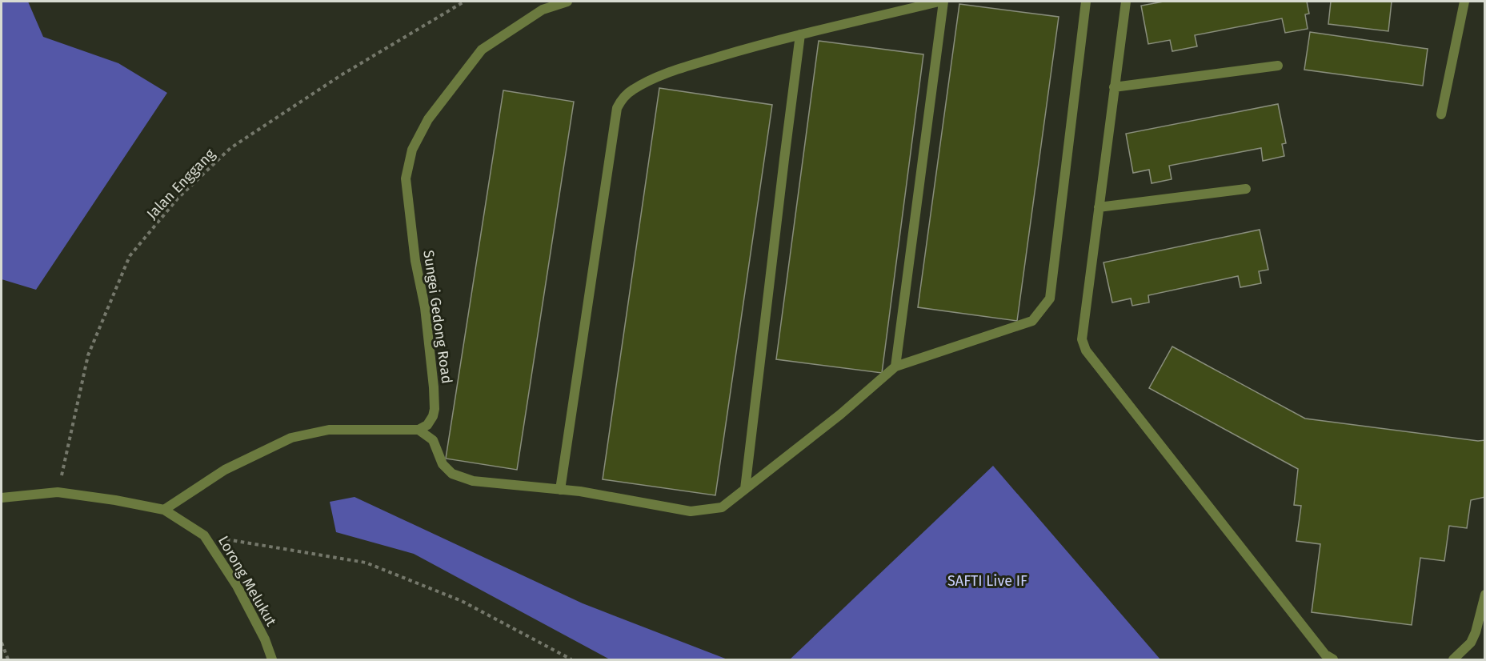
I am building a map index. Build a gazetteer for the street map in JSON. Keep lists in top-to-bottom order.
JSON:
{
  "streets": {
    "lane": ["Sungei Gedong Road", "Lorong Melukut"],
    "path": ["Jalan Enggang"]
  },
  "parks": ["SAFTI Live IF"]
}
